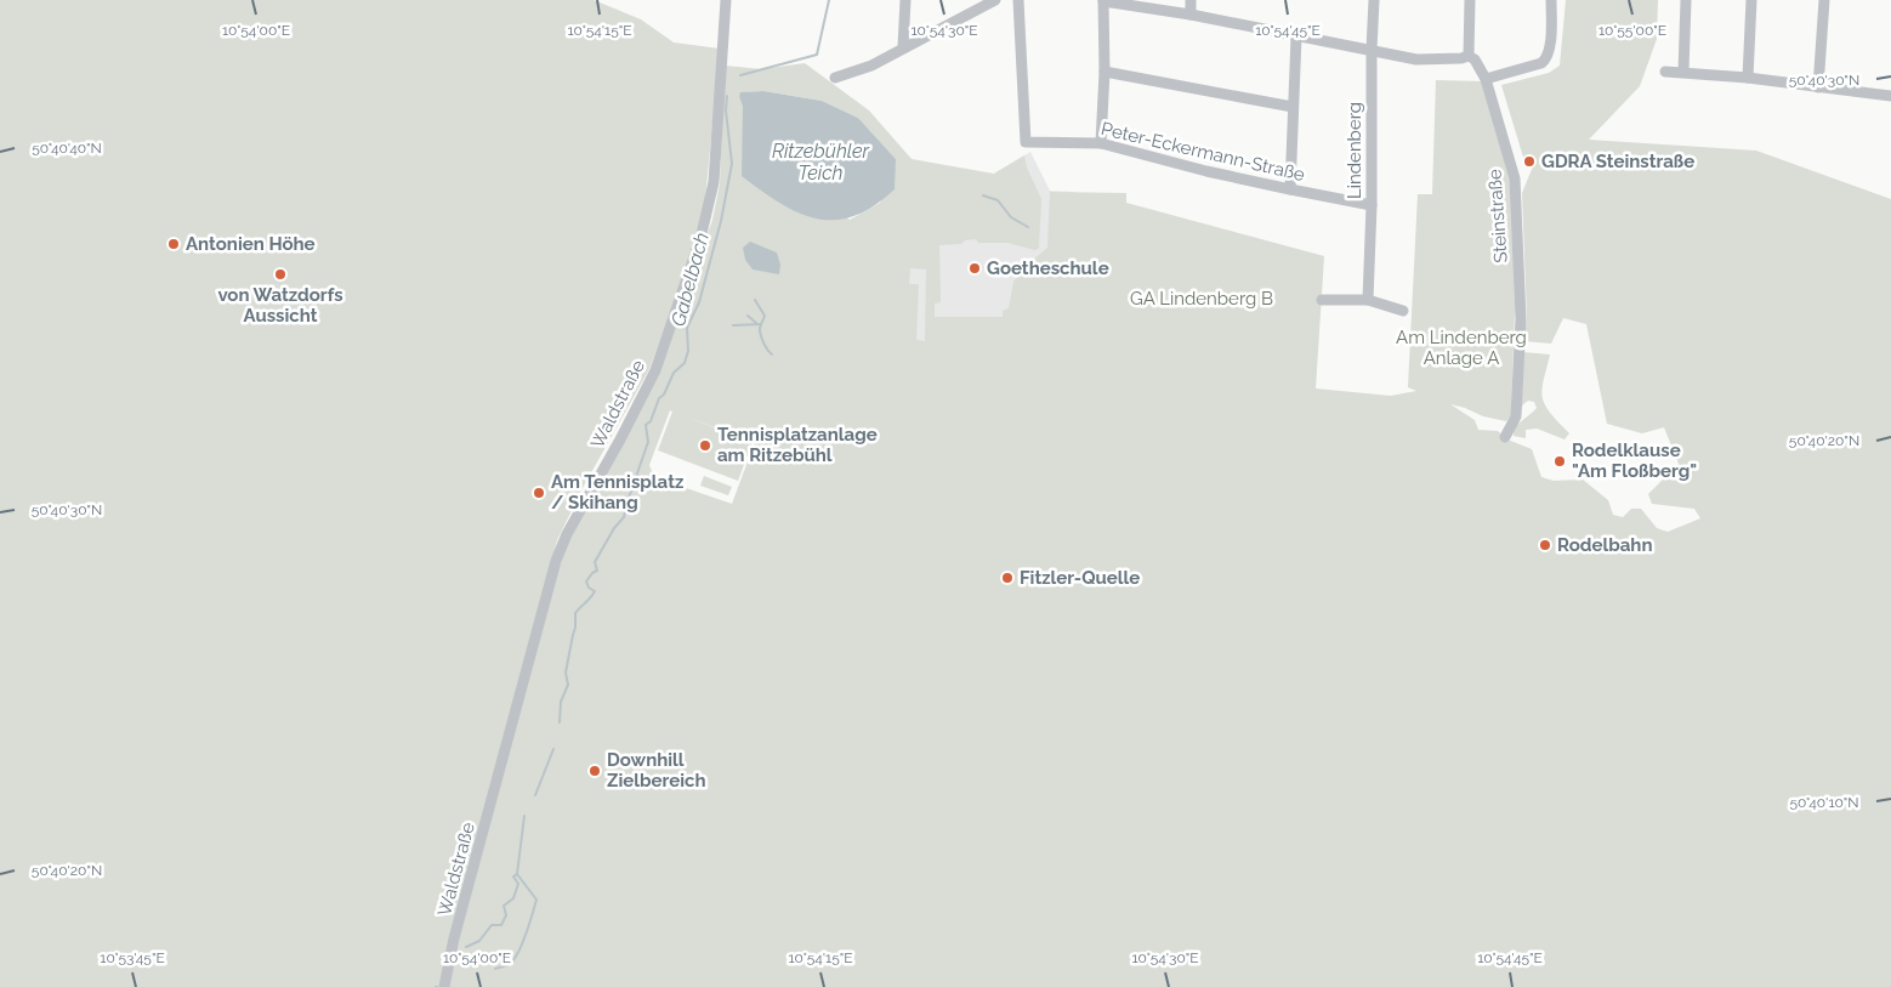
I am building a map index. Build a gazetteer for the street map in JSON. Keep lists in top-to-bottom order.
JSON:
{
  "streets": {
    "street": [
      "Lindenberg",
      "Peter-Eckermann-Straße",
      "Steinstraße",
      "Waldstraße"
    ]
  },
  "crossings": [
    ["Lindenberg", "Peter-Eckermann-Straße"]
  ],
  "water": ["Ritzebühler Teich", "Gabelbach"],
  "parks": ["GA Lindenberg B", "Am Lindenberg Anlage A"],
  "places": [
    "GDRA Steinstraße",
    "Antonien Höhe",
    "Goetheschule",
    "von Watzdorfs Aussicht",
    "Tennisplatzanlage am Ritzebühl",
    "Rodelklause \"Am Floßberg\"",
    "Am Tennisplatz / Skihang",
    "Rodelbahn",
    "Fitzler-Quelle",
    "Downhill Zielbereich"
  ],
  "coordinates": [
    "10°54'00\"E",
    "10°54'15\"E",
    "10°54'30\"E",
    "10°54'45\"E",
    "10°55'00\"E",
    "50°40'30\"N",
    "50°40'40\"N",
    "50°40'20\"N",
    "50°40'10\"N",
    "10°53'45\"E"
  ]
}
